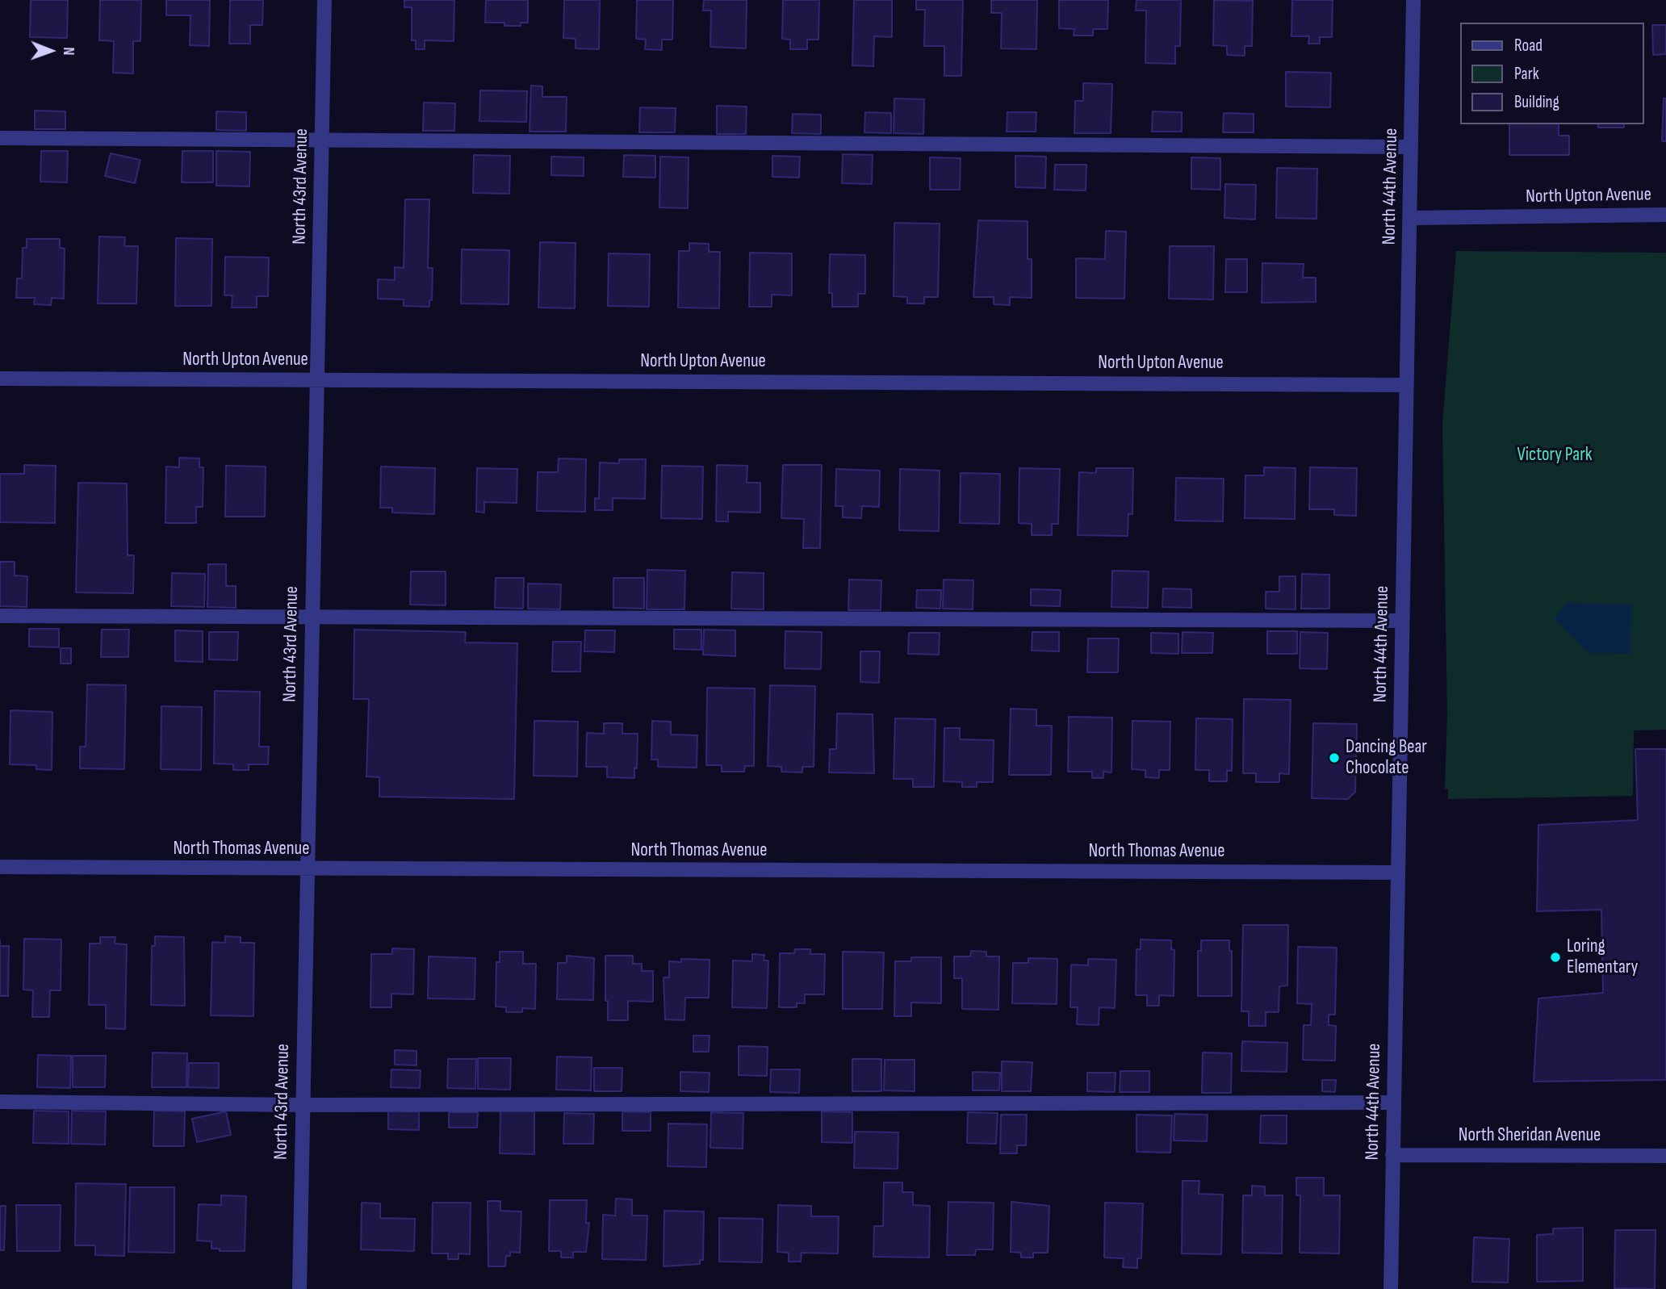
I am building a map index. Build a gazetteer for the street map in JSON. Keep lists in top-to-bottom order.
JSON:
{
  "streets": {
    "street": [
      "North 43rd Avenue",
      "North 44th Avenue",
      "North Upton Avenue",
      "North Thomas Avenue",
      "North Sheridan Avenue"
    ]
  },
  "crossings": [
    ["North 43rd Avenue", "North Upton Avenue"],
    ["North 43rd Avenue", "North Thomas Avenue"],
    ["North 44th Avenue", "North Upton Avenue"],
    ["North 44th Avenue", "North Thomas Avenue"],
    ["North 44th Avenue", "North Sheridan Avenue"]
  ],
  "parks": ["Victory Park"],
  "places": ["Dancing Bear Chocolate", "Loring Elementary"],
  "legend": ["Road", "Park", "Building"],
  "north": "right"
}
